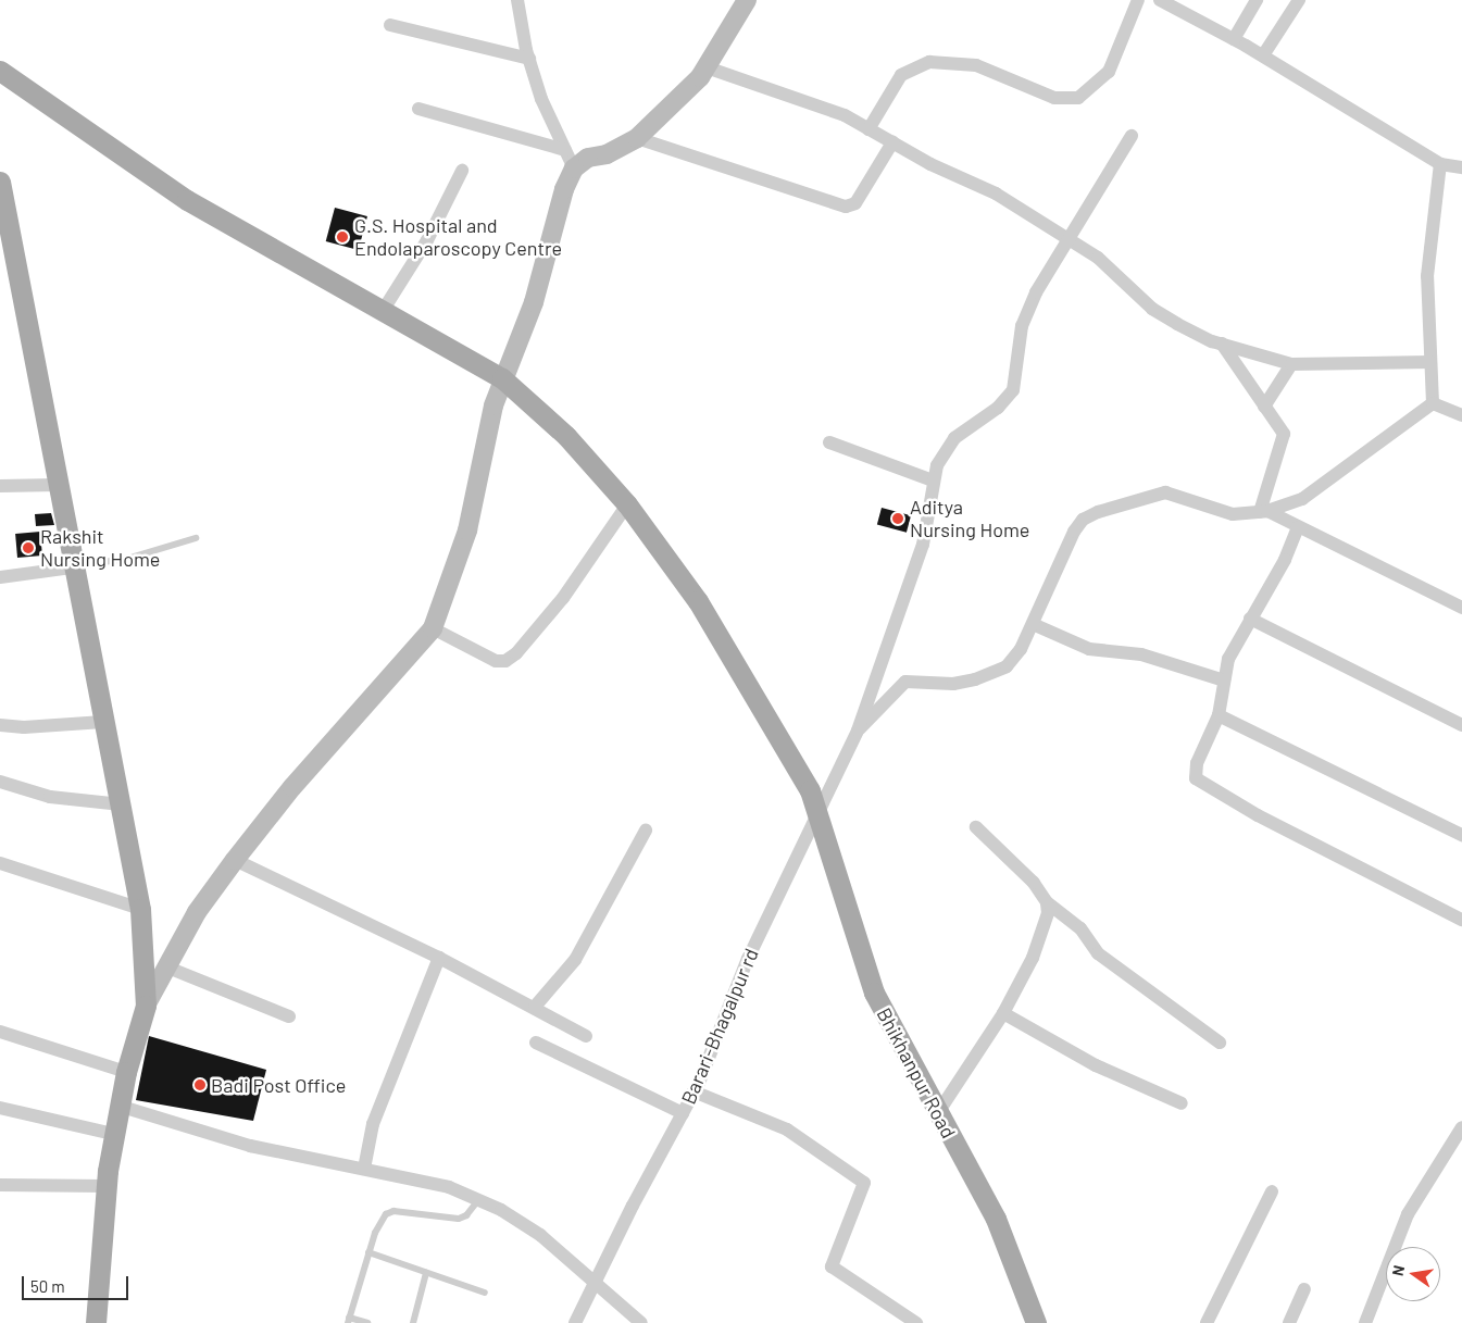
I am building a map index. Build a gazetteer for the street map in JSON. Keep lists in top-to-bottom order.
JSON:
{
  "streets": {
    "main road": ["Bhikhanpur Road"],
    "street": ["Barari-Bhagalpur rd"]
  },
  "crossings": [
    ["Barari-Bhagalpur rd", "Bhikhanpur Road"]
  ],
  "places": [
    "G.S. Hospital and Endolaparoscopy Centre",
    "Aditya Nursing Home",
    "Rakshit Nursing Home",
    "Badi Post Office"
  ],
  "scale_bar": "50 m",
  "north": "left"
}
